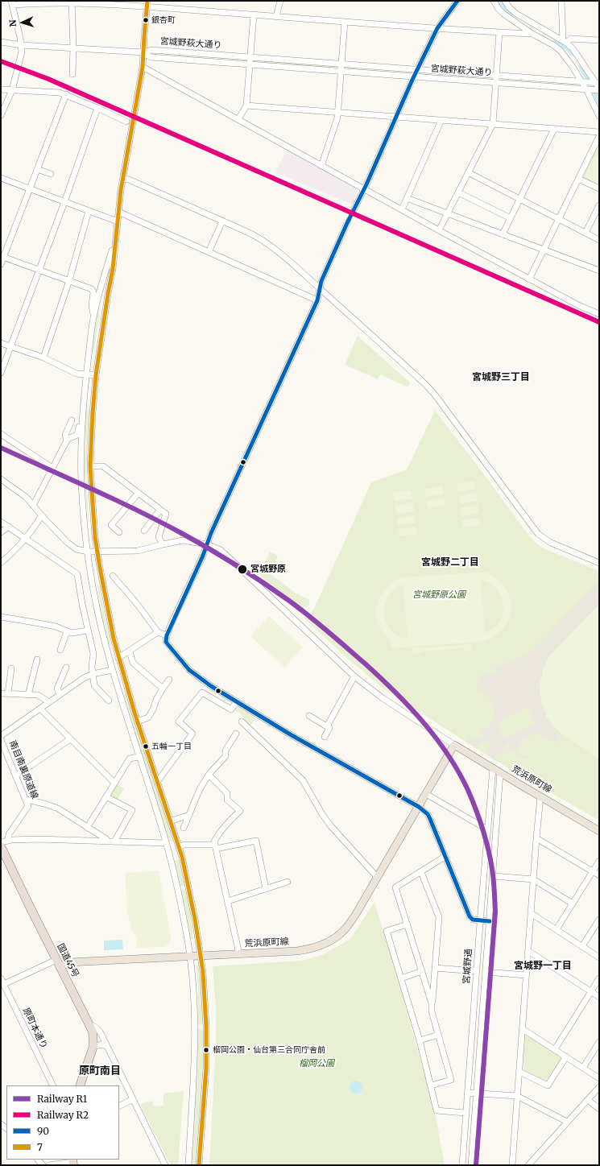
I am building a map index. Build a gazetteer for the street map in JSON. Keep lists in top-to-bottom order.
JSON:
{
  "streets": {
    "highway": ["国道45号"],
    "main road": ["荒浜原町線"],
    "street": [
      "宮城野萩大通り",
      "南目南裏原道線",
      "宮城野通",
      "原町本通り"
    ]
  },
  "crossings": [
    ["荒浜原町線", "国道45号"],
    ["荒浜原町線", "宮城野通"]
  ],
  "districts": [
    "宮城野三丁目",
    "宮城野二丁目",
    "宮城野一丁目",
    "原町南目"
  ],
  "parks": ["宮城野原公園", "榴岡公園"],
  "places": [
    "銀杏町",
    "宮城野原",
    "五輪一丁目",
    "榴岡公園・仙台第三合同庁舎前"
  ],
  "lines": [
    "transit line 90",
    "transit line 7",
    "rail line R2",
    "rail line R1"
  ],
  "legend": [
    "Railway R1",
    "Railway R2",
    "90",
    "7"
  ],
  "north": "left"
}
